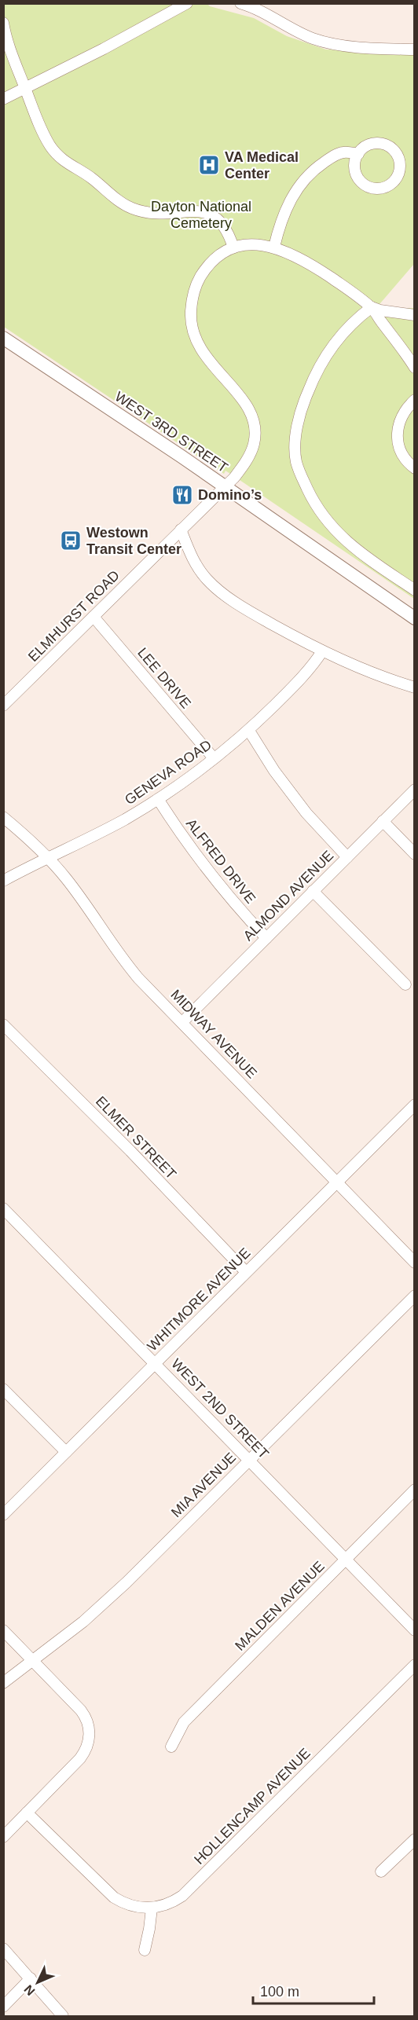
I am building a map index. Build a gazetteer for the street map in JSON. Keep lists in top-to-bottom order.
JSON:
{
  "streets": {
    "main road": ["WEST 3RD STREET"],
    "street": [
      "ELMHURST ROAD",
      "LEE DRIVE",
      "GENEVA ROAD",
      "ALFRED DRIVE",
      "ALMOND AVENUE",
      "MIDWAY AVENUE",
      "ELMER STREET",
      "WHITMORE AVENUE",
      "WEST 2ND STREET",
      "MIA AVENUE",
      "MALDEN AVENUE",
      "HOLLENCAMP AVENUE"
    ]
  },
  "crossings": [
    ["WEST 3RD STREET", "ELMHURST ROAD"],
    ["ELMHURST ROAD", "LEE DRIVE"],
    ["LEE DRIVE", "GENEVA ROAD"],
    ["GENEVA ROAD", "ALFRED DRIVE"],
    ["GENEVA ROAD", "MIDWAY AVENUE"],
    ["ALFRED DRIVE", "ALMOND AVENUE"],
    ["ALMOND AVENUE", "MIDWAY AVENUE"],
    ["MIDWAY AVENUE", "WHITMORE AVENUE"],
    ["ELMER STREET", "WHITMORE AVENUE"],
    ["WHITMORE AVENUE", "WEST 2ND STREET"],
    ["WEST 2ND STREET", "MIA AVENUE"],
    ["WEST 2ND STREET", "MALDEN AVENUE"]
  ],
  "parks": ["Dayton National Cemetery"],
  "places": {
    "hospital": ["VA Medical Center"],
    "restaurant": ["Domino’s"],
    "bus stop": ["Westown Transit Center"]
  },
  "scale_bar": "100 m",
  "north": "bottom left"
}
